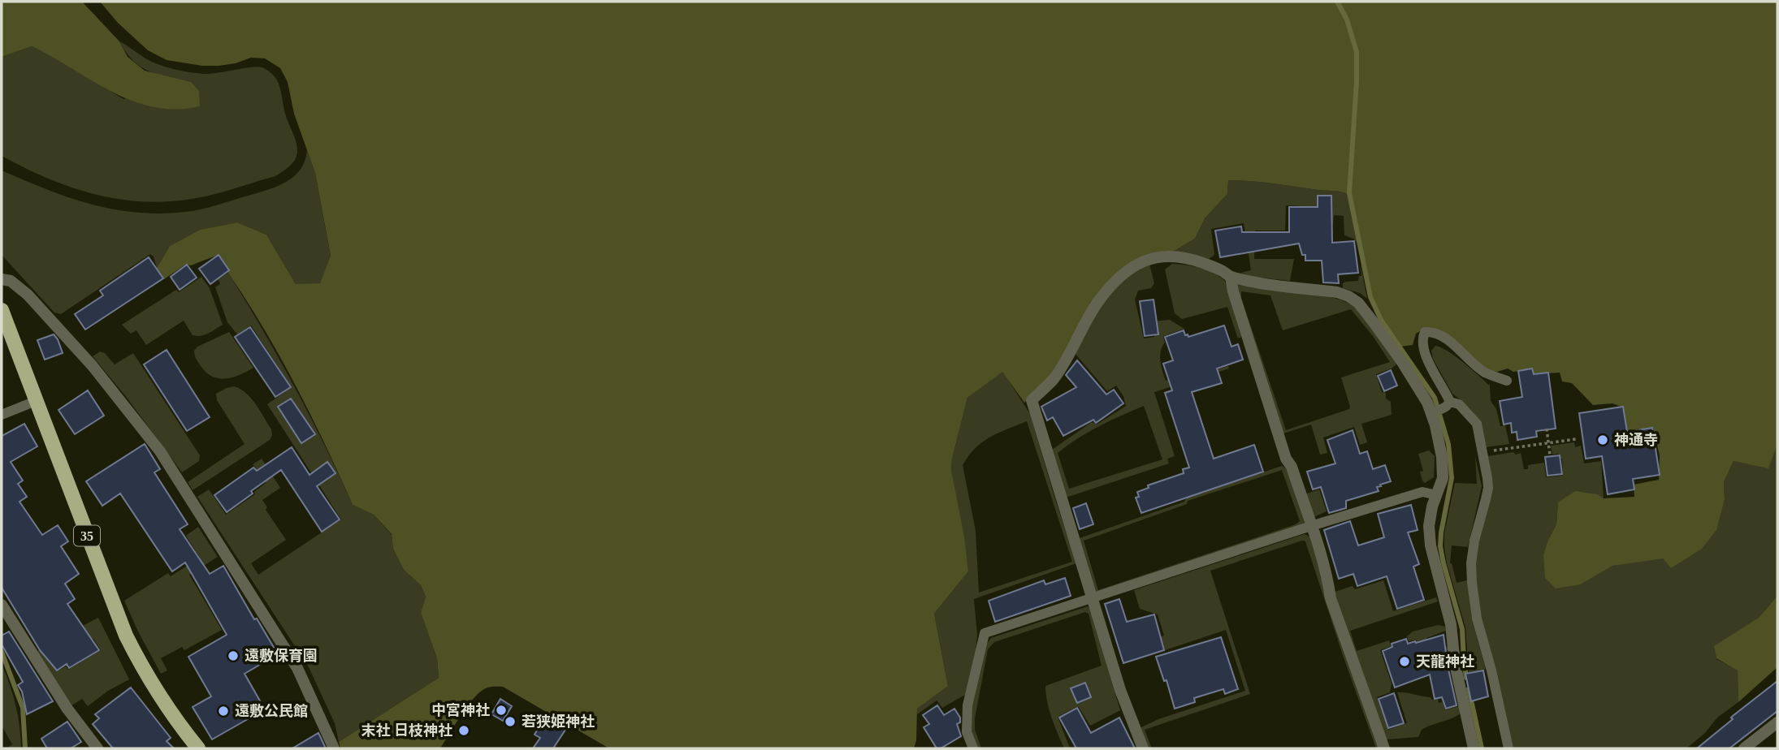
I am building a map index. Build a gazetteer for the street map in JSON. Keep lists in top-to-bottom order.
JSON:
{
  "streets": {
    "main road": ["35"]
  },
  "places": [
    "神通寺",
    "遠敷保育園",
    "天龍神社",
    "中宮神社",
    "遠敷公民館",
    "若狭姫神社",
    "末社 日枝神社"
  ]
}
